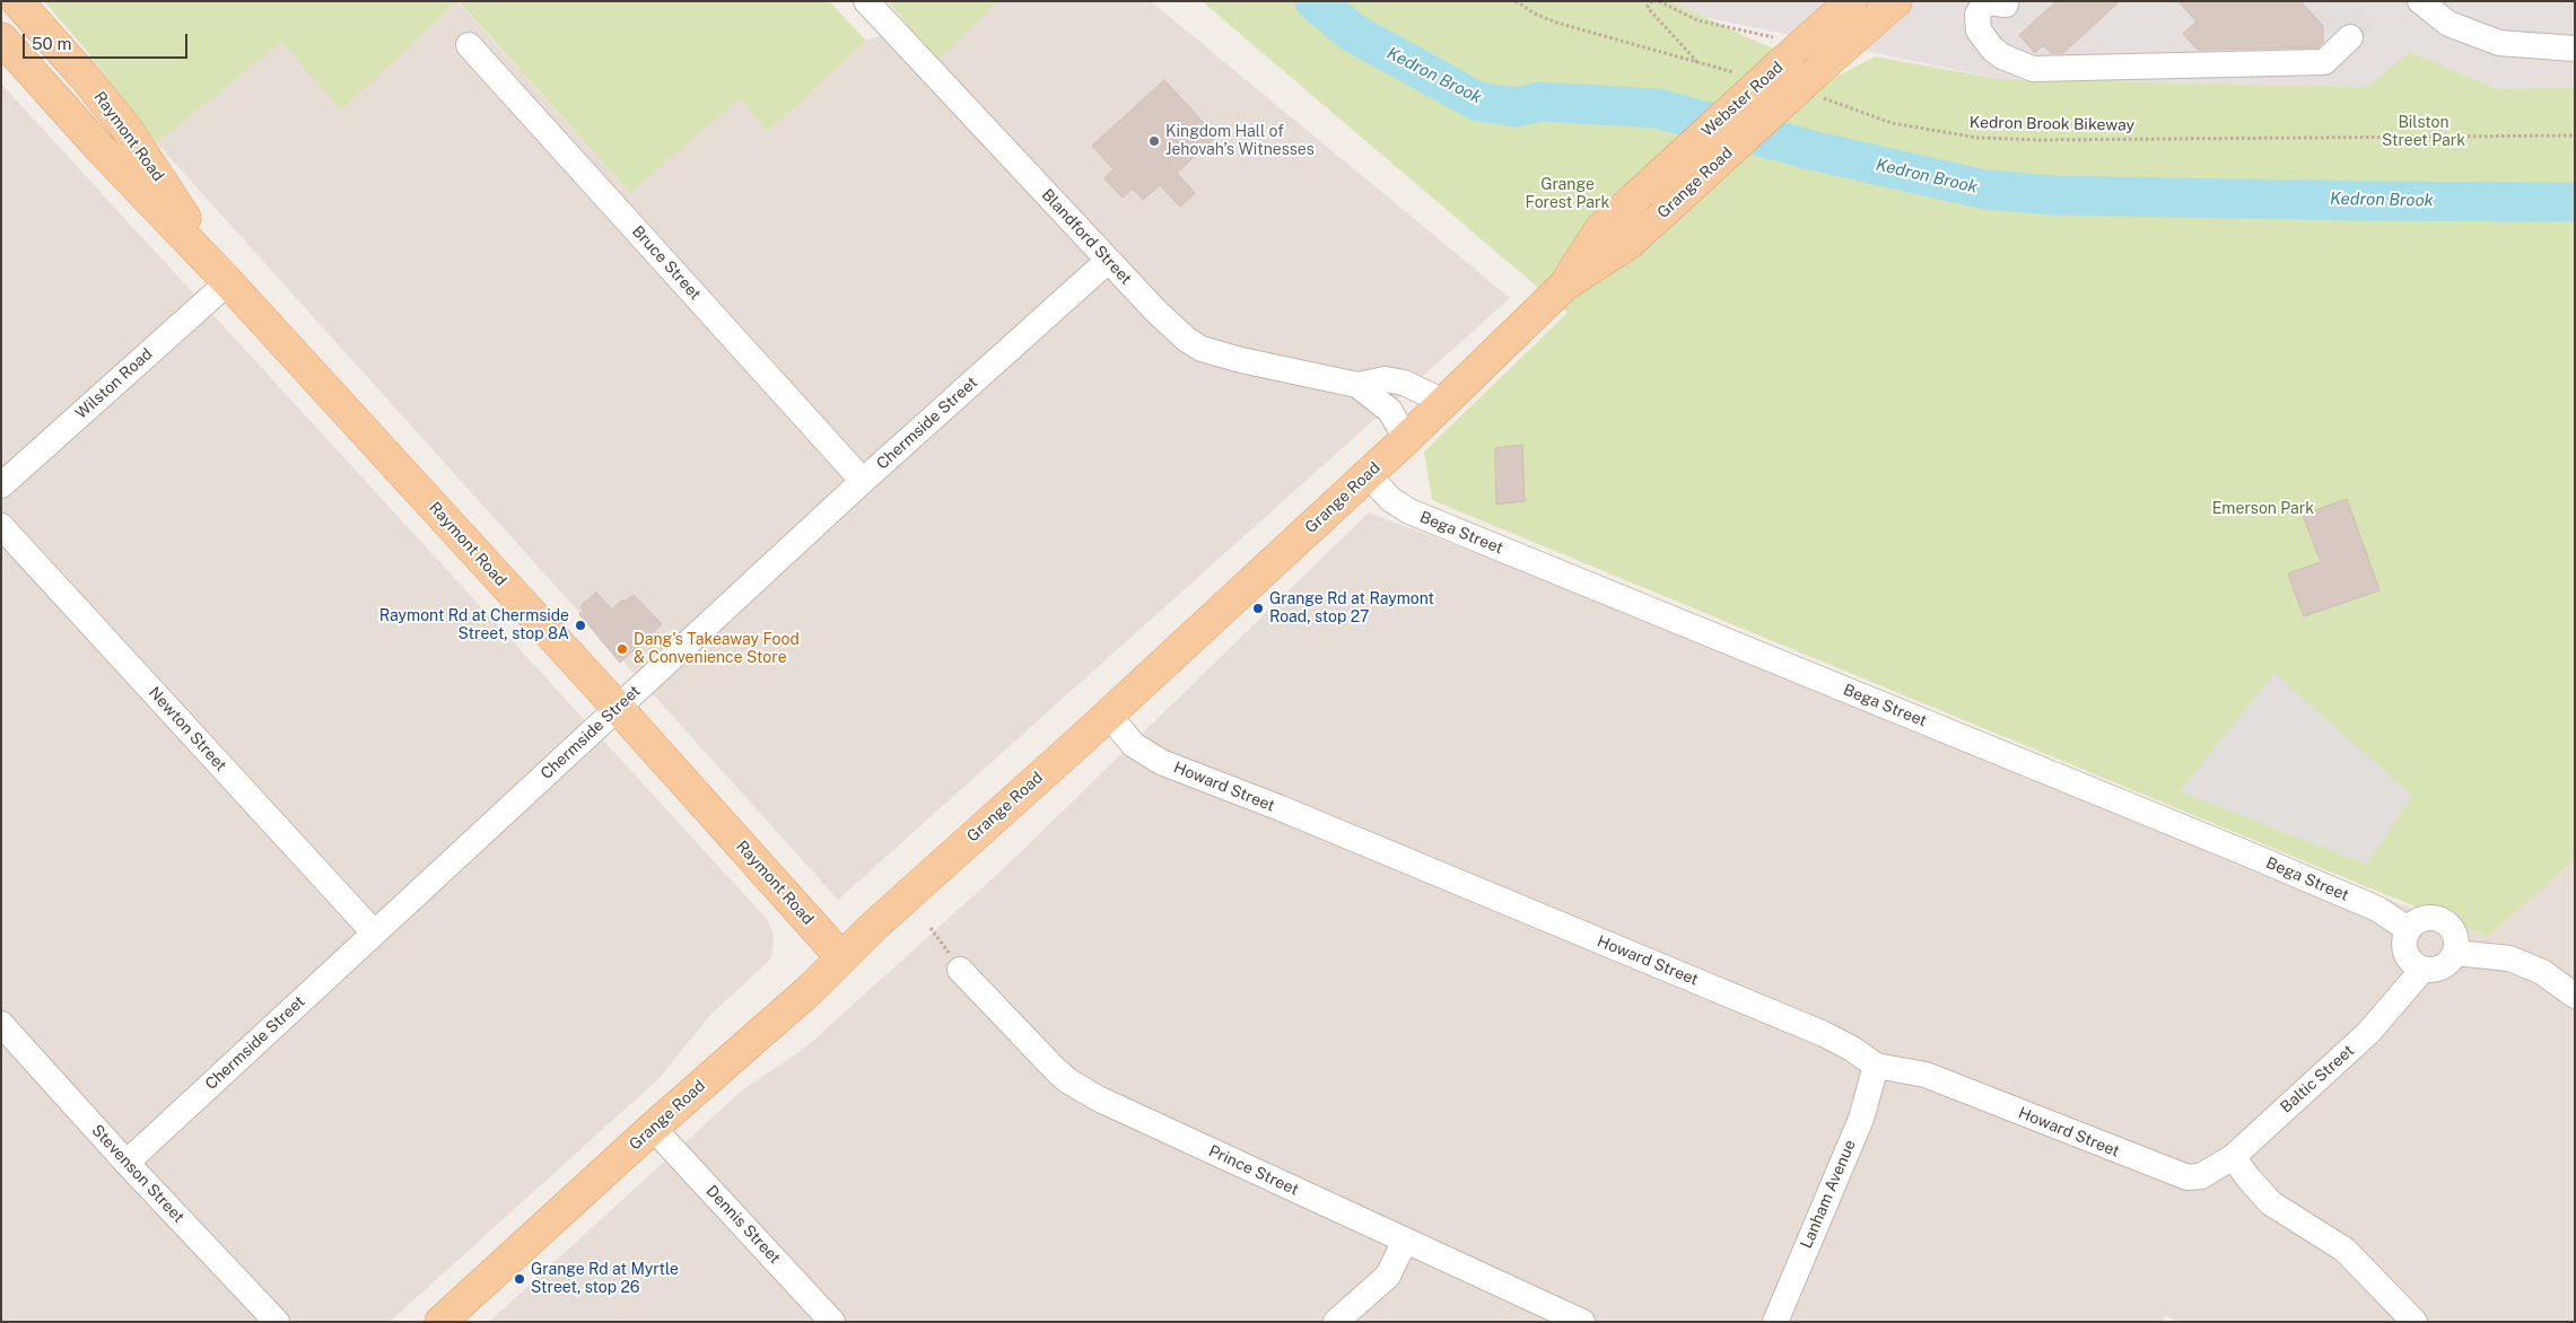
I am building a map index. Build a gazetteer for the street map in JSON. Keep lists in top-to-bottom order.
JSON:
{
  "streets": {
    "main road": ["Webster Road", "Raymont Road", "Grange Road"],
    "street": [
      "Blandford Street",
      "Bruce Street",
      "Wilston Road",
      "Chermside Street",
      "Bega Street",
      "Newton Street",
      "Howard Street",
      "Baltic Street",
      "Prince Street",
      "Stevenson Street",
      "Lanham Avenue",
      "Dennis Street"
    ],
    "path": ["Kedron Brook Bikeway"]
  },
  "crossings": [
    ["Webster Road", "Grange Road"],
    ["Kedron Brook Bikeway", "Grange Road"],
    ["Raymont Road", "Grange Road"],
    ["Raymont Road", "Wilston Road"],
    ["Raymont Road", "Chermside Street"],
    ["Grange Road", "Blandford Street"],
    ["Grange Road", "Bega Street"],
    ["Grange Road", "Howard Street"],
    ["Grange Road", "Dennis Street"],
    ["Blandford Street", "Chermside Street"],
    ["Bruce Street", "Chermside Street"],
    ["Chermside Street", "Newton Street"],
    ["Chermside Street", "Stevenson Street"],
    ["Bega Street", "Baltic Street"],
    ["Howard Street", "Baltic Street"],
    ["Howard Street", "Lanham Avenue"]
  ],
  "water": ["Kedron Brook"],
  "parks": ["Bilston Street Park", "Grange Forest Park", "Emerson Park"],
  "places": [
    "Kingdom Hall of Jehovah’s Witnesses",
    "Grange Rd at Raymont Road, stop 27",
    "Raymont Rd at Chermside Street, stop 8A",
    "Dang's Takeaway Food & Convenience Store",
    "Grange Rd at Myrtle Street, stop 26"
  ],
  "scale_bar": "50 m"
}
